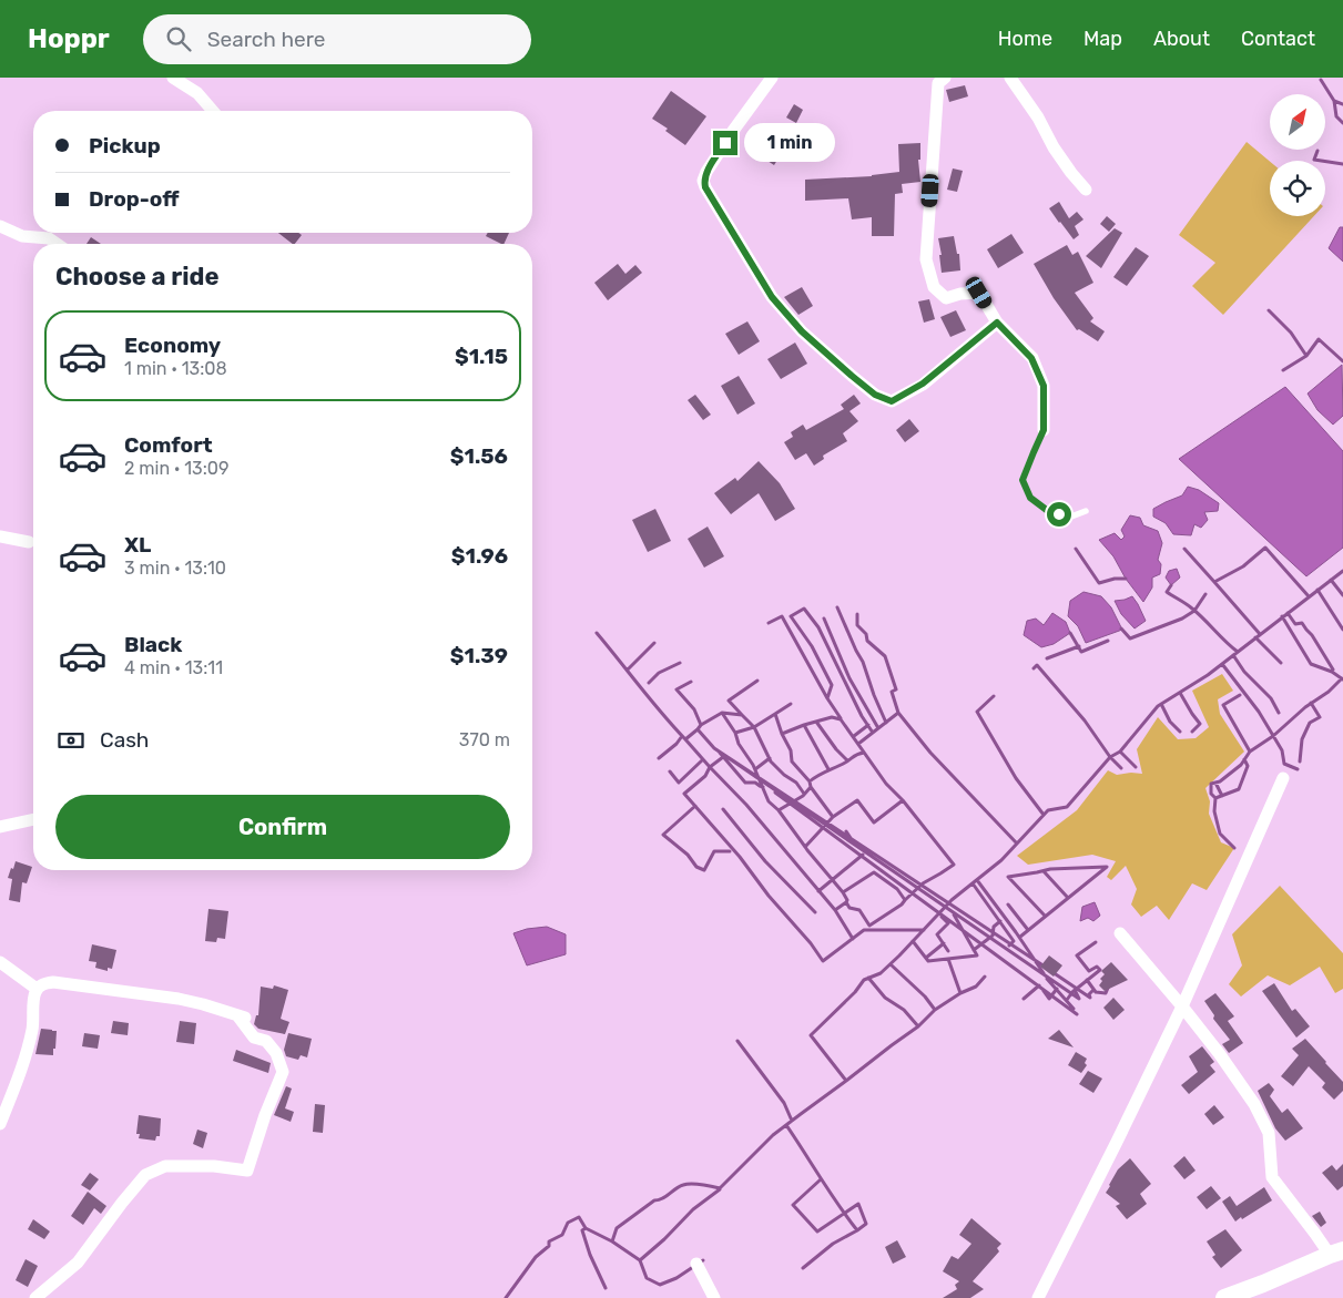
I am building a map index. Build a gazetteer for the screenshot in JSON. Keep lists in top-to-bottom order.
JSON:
{
  "north": "top right",
  "page": {
    "header": "Hoppr",
    "search": "Search here",
    "nav": [
      "Home",
      "Map",
      "About",
      "Contact"
    ],
    "banner": ["Pickup", "Drop-off"],
    "bubble": "1 min",
    "heading": "Choose a ride",
    "list": [
      {
        "name": "Economy",
        "note": "1 min · 13:08",
        "value": "$1.15"
      },
      {
        "name": "Comfort",
        "note": "2 min · 13:09",
        "value": "$1.56"
      },
      {
        "name": "XL",
        "note": "3 min · 13:10",
        "value": "$1.96"
      },
      {
        "name": "Black",
        "note": "4 min · 13:11",
        "value": "$1.39"
      }
    ],
    "pay": ["Cash", "370 m"],
    "buttons": "Confirm"
  }
}
